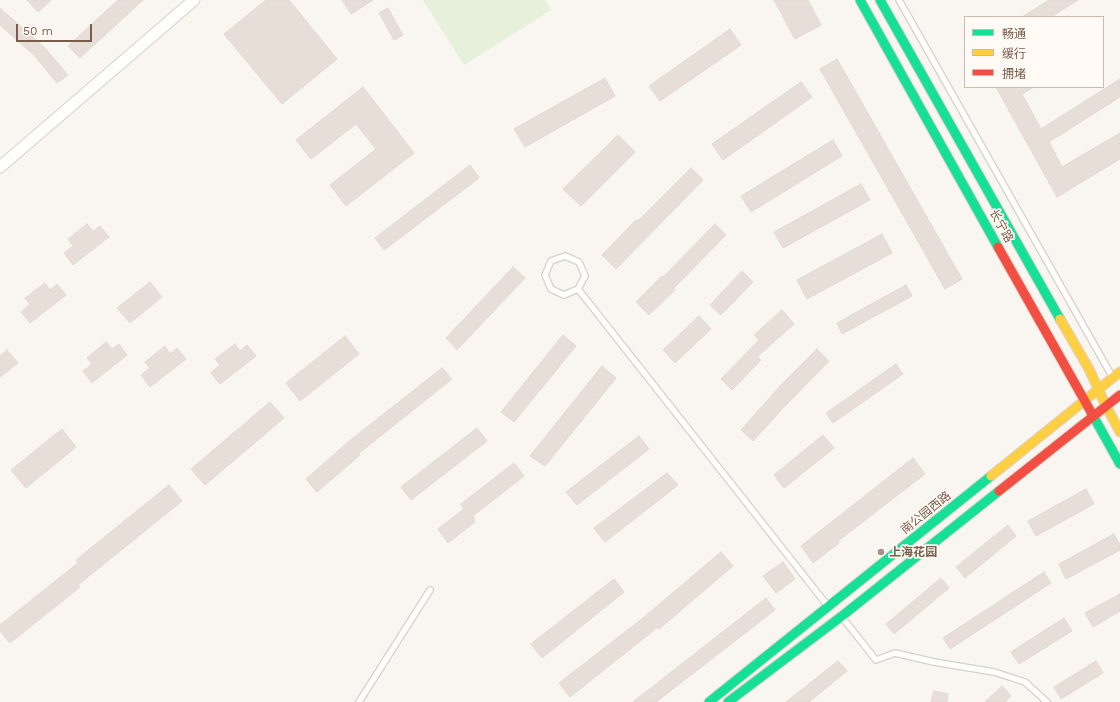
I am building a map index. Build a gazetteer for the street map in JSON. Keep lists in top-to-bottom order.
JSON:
{
  "streets": {
    "main road": ["长宁路", "南公园西路"]
  },
  "crossings": [
    ["长宁路", "南公园西路"]
  ],
  "places": ["上海花园"],
  "legend": ["畅通", "缓行", "拥堵"],
  "scale_bar": "50 m"
}
